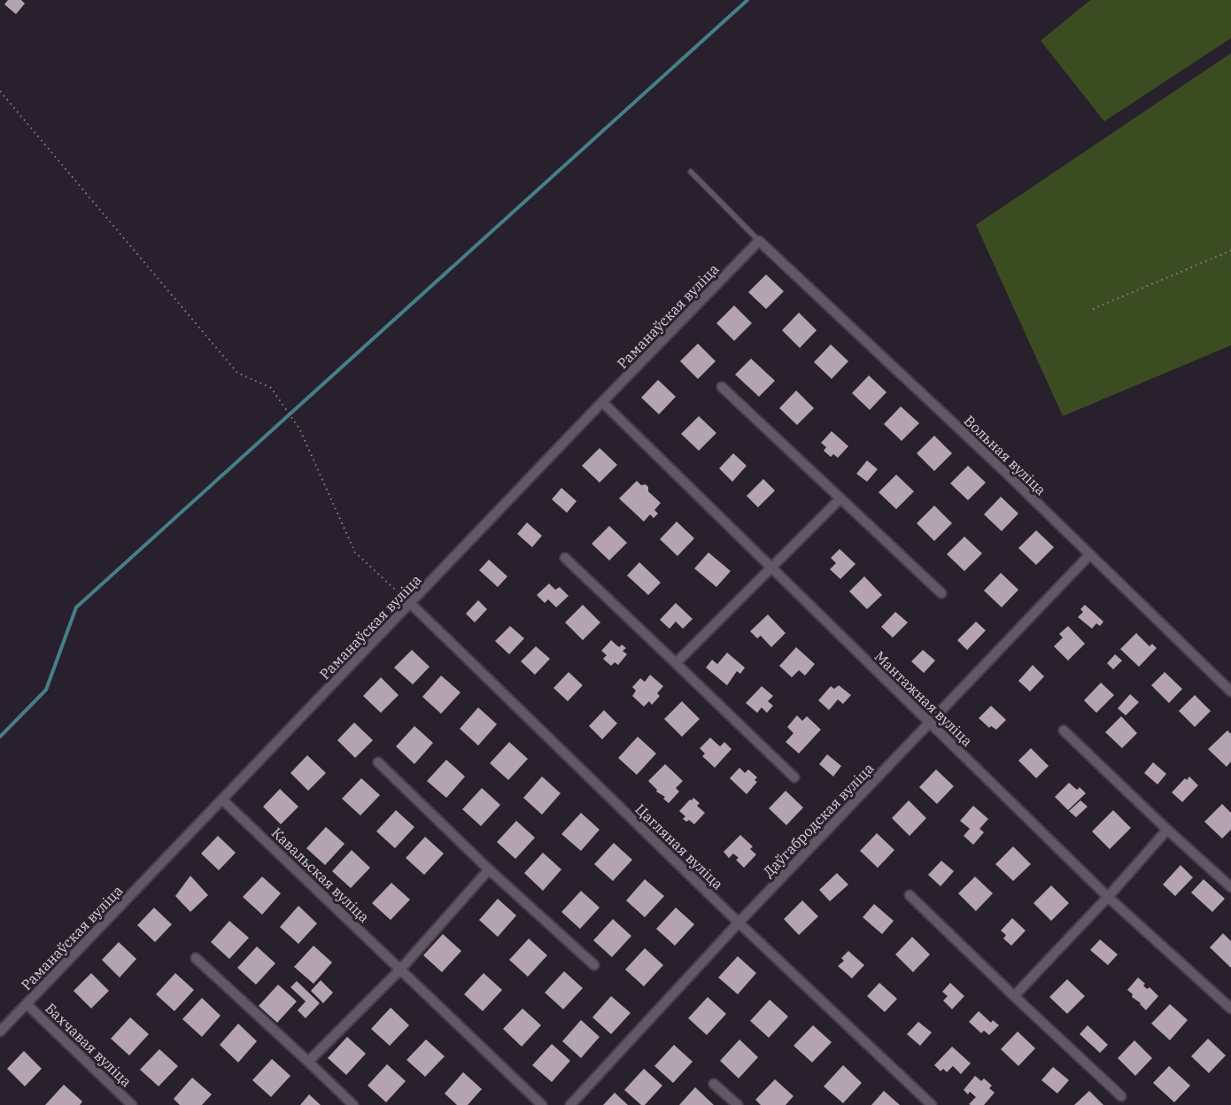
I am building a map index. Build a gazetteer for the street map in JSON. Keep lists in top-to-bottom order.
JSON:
{
  "streets": {
    "street": [
      "Раманаўская вуліца",
      "Вольная вуліца",
      "Мантажная вуліца",
      "Даўгабродская вуліца",
      "Цагляная вуліца",
      "Кавальская вуліца",
      "Бахчавая вуліца"
    ]
  },
  "crossings": [
    ["Раманаўская вуліца", "Вольная вуліца"],
    ["Раманаўская вуліца", "Мантажная вуліца"],
    ["Раманаўская вуліца", "Цагляная вуліца"],
    ["Раманаўская вуліца", "Кавальская вуліца"],
    ["Раманаўская вуліца", "Бахчавая вуліца"],
    ["Вольная вуліца", "Даўгабродская вуліца"],
    ["Мантажная вуліца", "Даўгабродская вуліца"],
    ["Даўгабродская вуліца", "Цагляная вуліца"]
  ]
}
